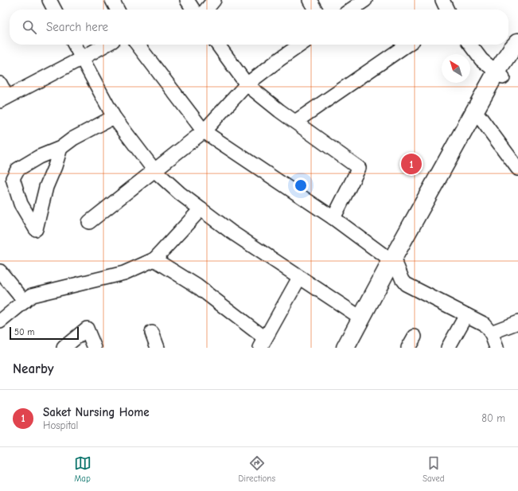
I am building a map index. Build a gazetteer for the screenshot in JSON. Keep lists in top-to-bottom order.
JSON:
{
  "scale_bar": "50 m",
  "north": "top left",
  "page": {
    "search": "Search here",
    "pins": "1",
    "scale": "50 m",
    "heading": "Nearby",
    "list": [
      {
        "mark": "1",
        "name": "Saket Nursing Home",
        "note": "Hospital",
        "value": "80 m"
      }
    ],
    "nav": ["Map", "Directions", "Saved"]
  }
}
